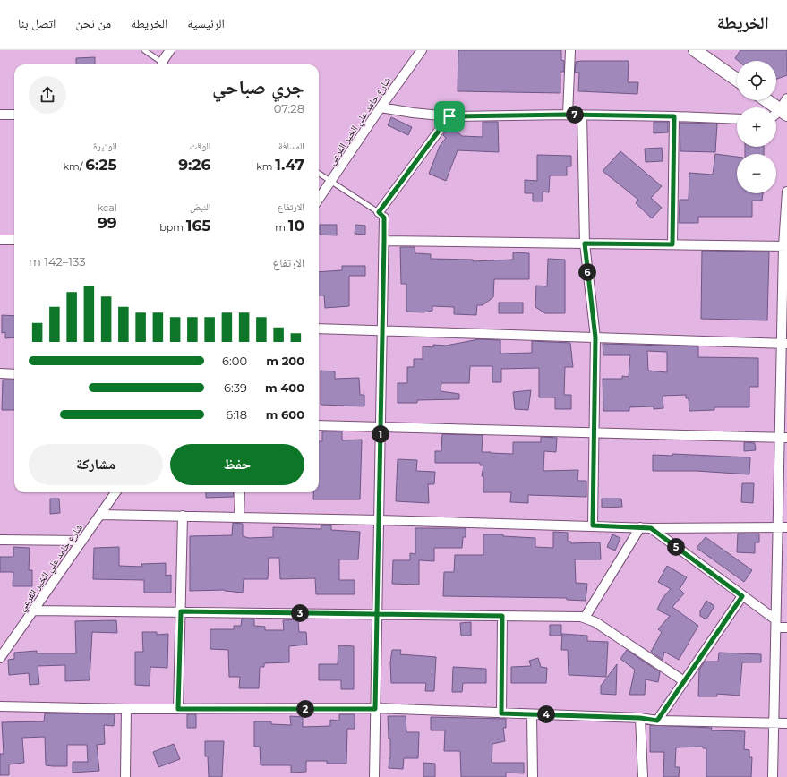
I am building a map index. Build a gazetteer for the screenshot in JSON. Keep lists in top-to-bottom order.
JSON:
{
  "streets": {
    "street": ["شارع حامد علي الخير الفرعي"]
  },
  "page": {
    "header": "الخريطة",
    "nav": [
      "الرئيسية",
      "الخريطة",
      "من نحن",
      "اتصل بنا"
    ],
    "map_buttons": ["+", "−"],
    "heading": ["جري صباحي", "07:28"],
    "pins": [
      "7",
      "6",
      "1",
      "5",
      "3",
      "2",
      "4"
    ],
    "stats": [
      ["المسافة", "1.47 km"],
      ["الوقت", "9:26"],
      ["الوتيرة", "6:25 /km"],
      ["الارتفاع", "10 m"],
      ["النبض", "165 bpm"],
      ["kcal", "99"]
    ],
    "chart": ["الارتفاع", "133–142 m"],
    "list": [
      {
        "name": "200 m",
        "note": "6:00"
      },
      {
        "name": "400 m",
        "note": "6:39"
      },
      {
        "name": "600 m",
        "note": "6:18"
      }
    ],
    "buttons": ["حفظ", "مشاركة"]
  }
}
